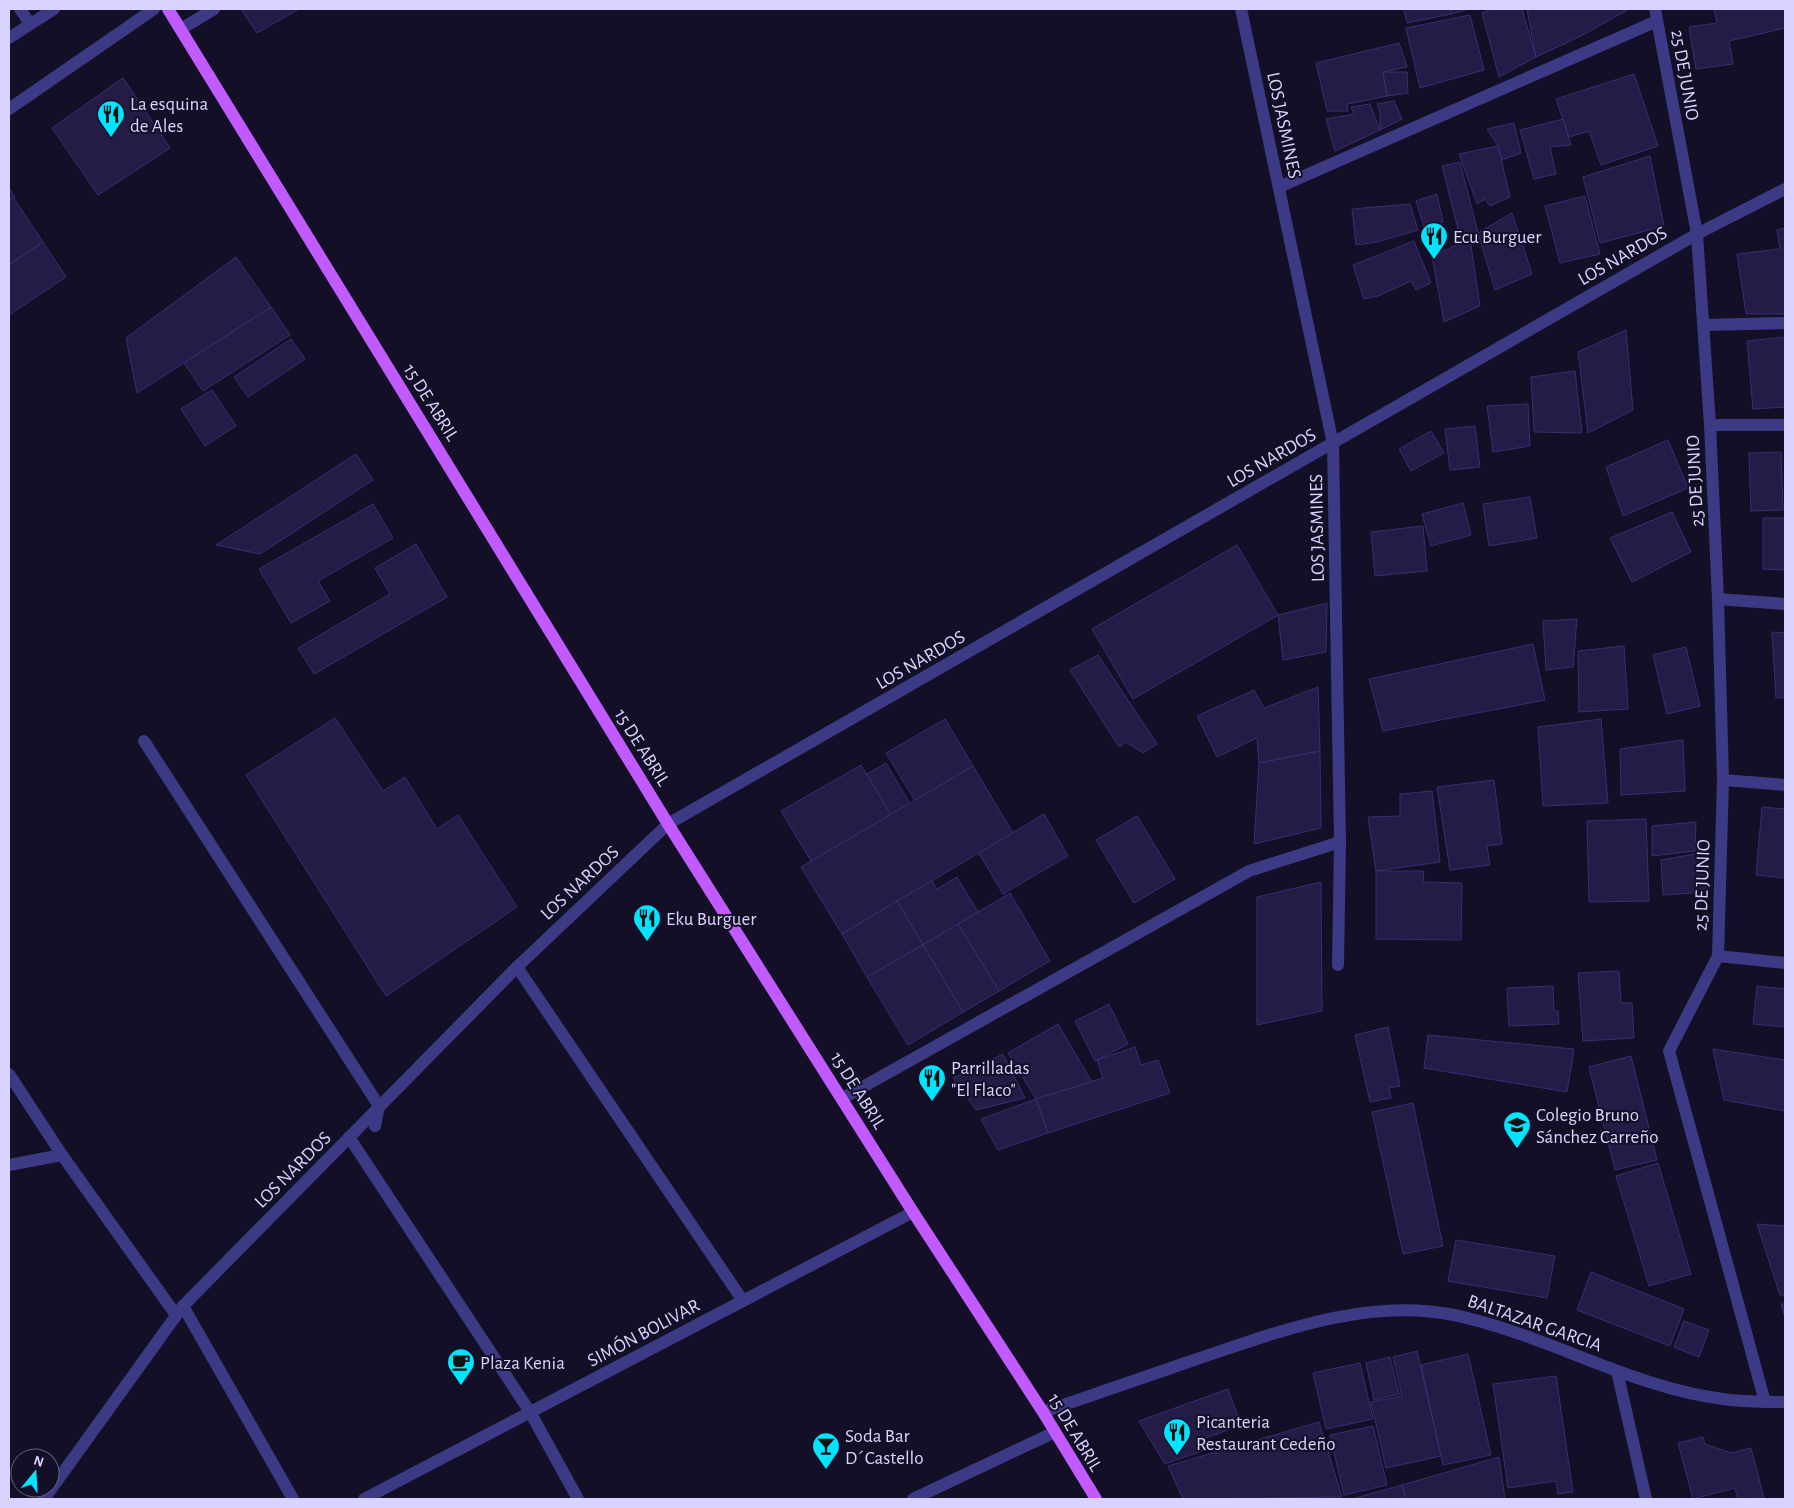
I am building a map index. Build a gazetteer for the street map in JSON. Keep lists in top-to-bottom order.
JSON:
{
  "streets": {
    "main road": ["15 DE ABRIL"],
    "street": [
      "25 DE JUNIO",
      "LOS JASMINES",
      "LOS NARDOS",
      "BALTAZAR GARCIA",
      "SIMÓN BOLIVAR"
    ]
  },
  "crossings": [
    ["25 DE JUNIO", "LOS NARDOS"],
    ["LOS JASMINES", "LOS NARDOS"],
    ["LOS NARDOS", "15 DE ABRIL"],
    ["15 DE ABRIL", "BALTAZAR GARCIA"],
    ["15 DE ABRIL", "SIMÓN BOLIVAR"]
  ],
  "places": {
    "restaurant": [
      "La esquina de Ales",
      "Ecu Burguer",
      "Eku Burguer",
      "Parrilladas \"El Flaco\"",
      "Picanteria Restaurant Cedeño"
    ],
    "school or university": ["Colegio Bruno Sánchez Carreño"],
    "cafe": ["Plaza Kenia"],
    "bar": ["Soda Bar D´Castello"]
  },
  "north": "top"
}
